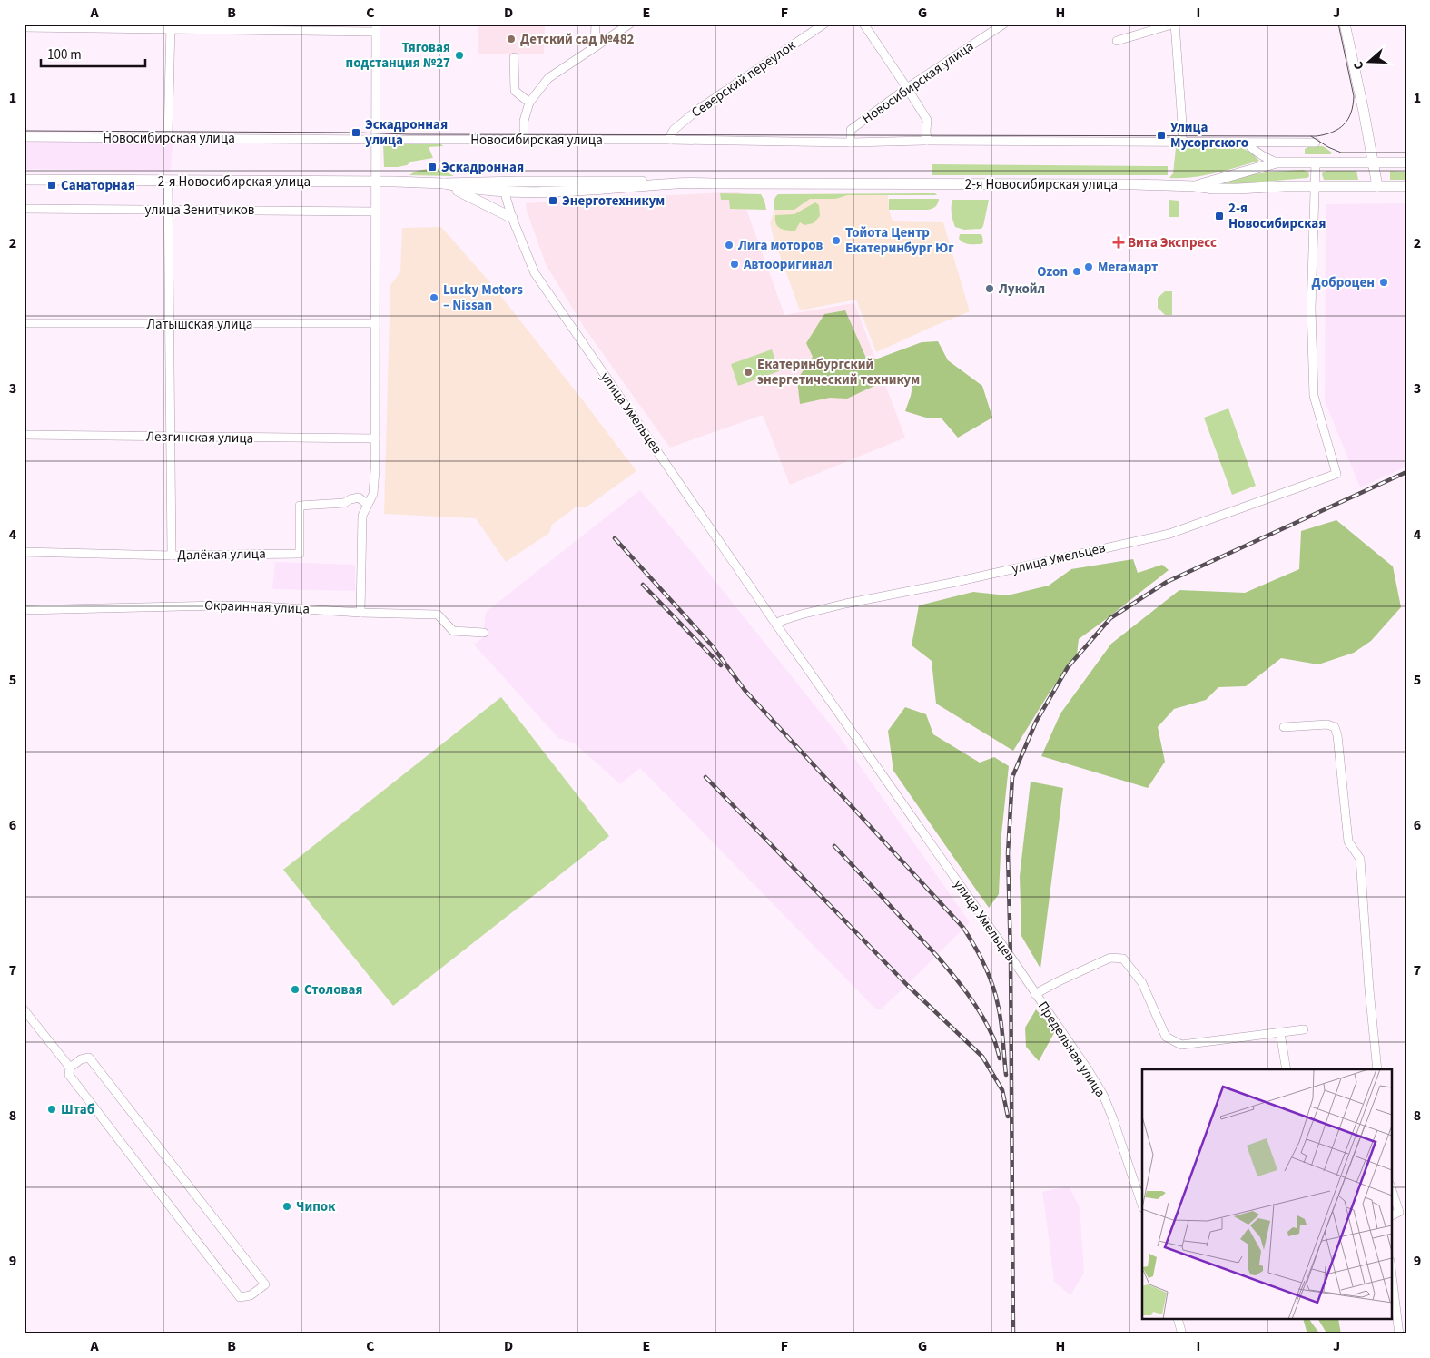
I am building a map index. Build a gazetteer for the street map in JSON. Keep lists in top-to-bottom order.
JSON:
{
  "streets": {
    "main road": ["2-я Новосибирская улица"],
    "street": [
      "Северский переулок",
      "Новосибирская улица",
      "улица Зенитчиков",
      "Латышская улица",
      "улица Умельцев",
      "Лезгинская улица",
      "Далёкая улица",
      "Окраинная улица",
      "Предельная улица"
    ]
  },
  "crossings": [
    ["Северский переулок", "Новосибирская улица"],
    ["2-я Новосибирская улица", "улица Умельцев"],
    ["улица Умельцев", "Предельная улица"]
  ],
  "places": {
    "other": [
      "Детский сад №482",
      "Тяговая подстанция №27",
      "Тойота Центр Екатеринбург Юг",
      "Лига моторов",
      "Автооригинал",
      "Мегамарт",
      "Ozon",
      "Доброцен",
      "Лукойл",
      "Lucky Motors – Nissan",
      "Екатеринбургский энергетический техникум",
      "Столовая",
      "Штаб",
      "Чипок"
    ],
    "transit": [
      "Эскадронная улица",
      "Улица Мусоргского",
      "Эскадронная",
      "Санаторная",
      "Энерготехникум",
      "2-я Новосибирская"
    ],
    "health": ["Вита Экспресс"]
  },
  "scale_bar": "100 m",
  "north": "left",
  "grid": {
    "columns": [
      "A",
      "B",
      "C",
      "D",
      "E",
      "F",
      "G",
      "H",
      "I",
      "J"
    ],
    "rows": [
      "1",
      "2",
      "3",
      "4",
      "5",
      "6",
      "7",
      "8",
      "9"
    ]
  }
}
